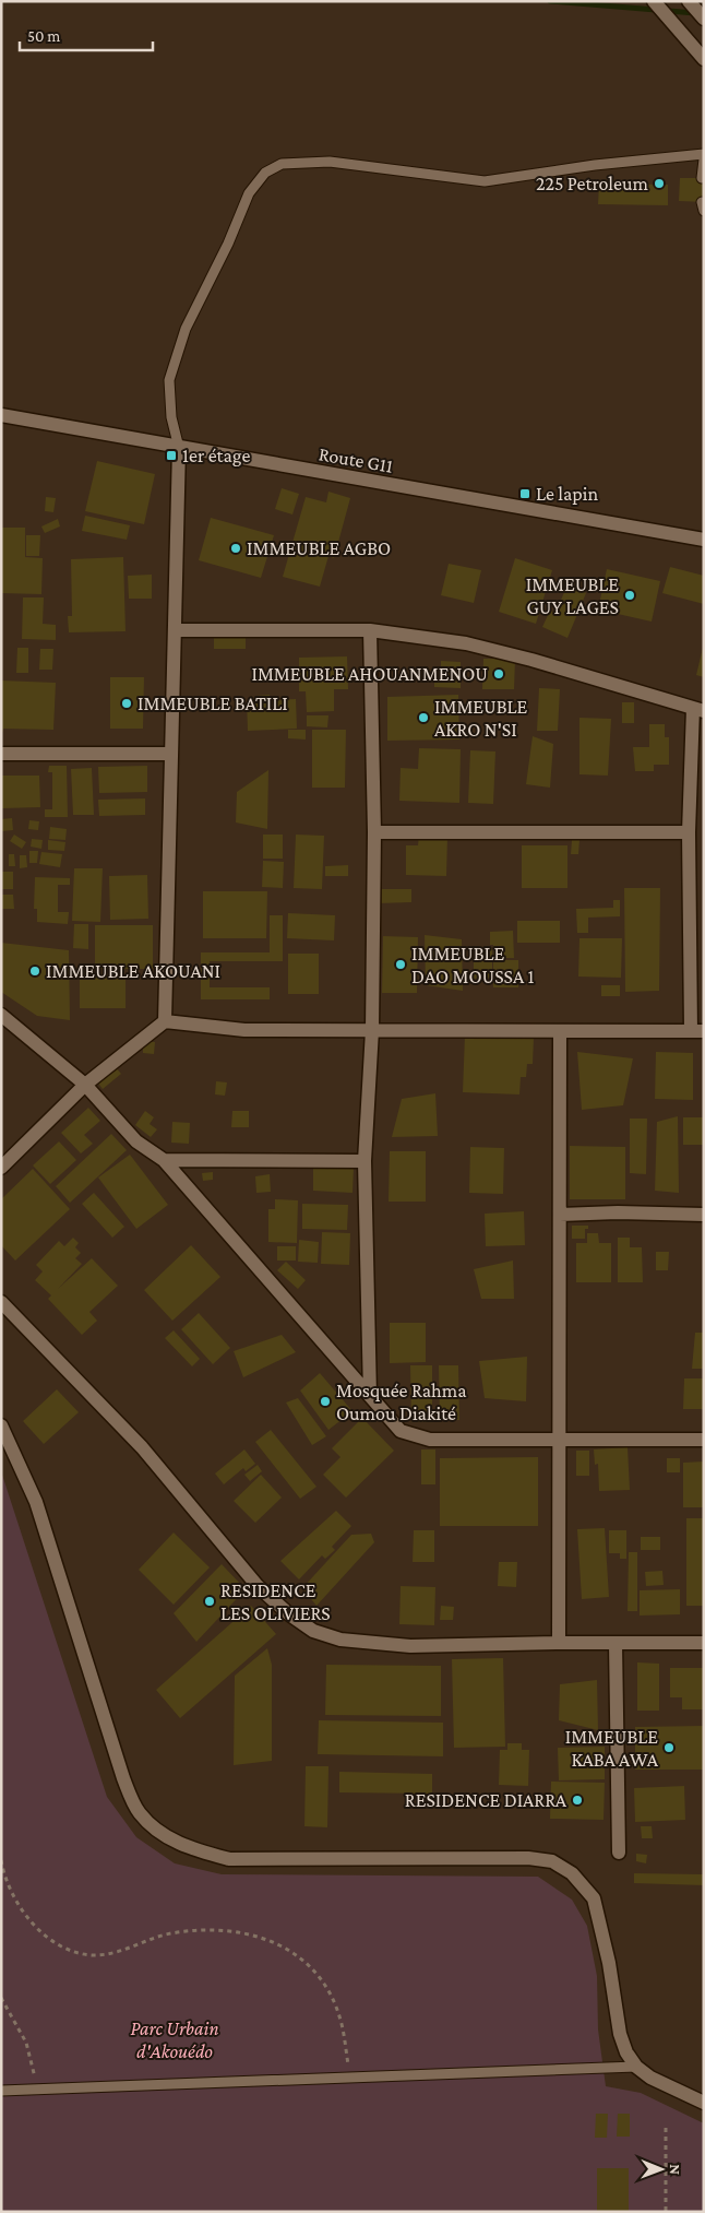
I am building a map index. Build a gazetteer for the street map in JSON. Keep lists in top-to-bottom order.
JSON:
{
  "streets": {
    "street": ["Route G11"]
  },
  "parks": ["Parc Urbain d'Akouédo"],
  "places": {
    "other": [
      "225 Petroleum",
      "IMMEUBLE AGBO",
      "IMMEUBLE GUY LAGES",
      "IMMEUBLE AHOUANMENOU",
      "IMMEUBLE BATILI",
      "IMMEUBLE AKRO N'SI",
      "IMMEUBLE DAO MOUSSA 1",
      "IMMEUBLE AKOUANI",
      "Mosquée Rahma Oumou Diakité",
      "RESIDENCE LES OLIVIERS",
      "IMMEUBLE KABA AWA",
      "RESIDENCE DIARRA"
    ],
    "transit": ["1er étage", "Le lapin"]
  },
  "scale_bar": "50 m",
  "north": "right"
}
